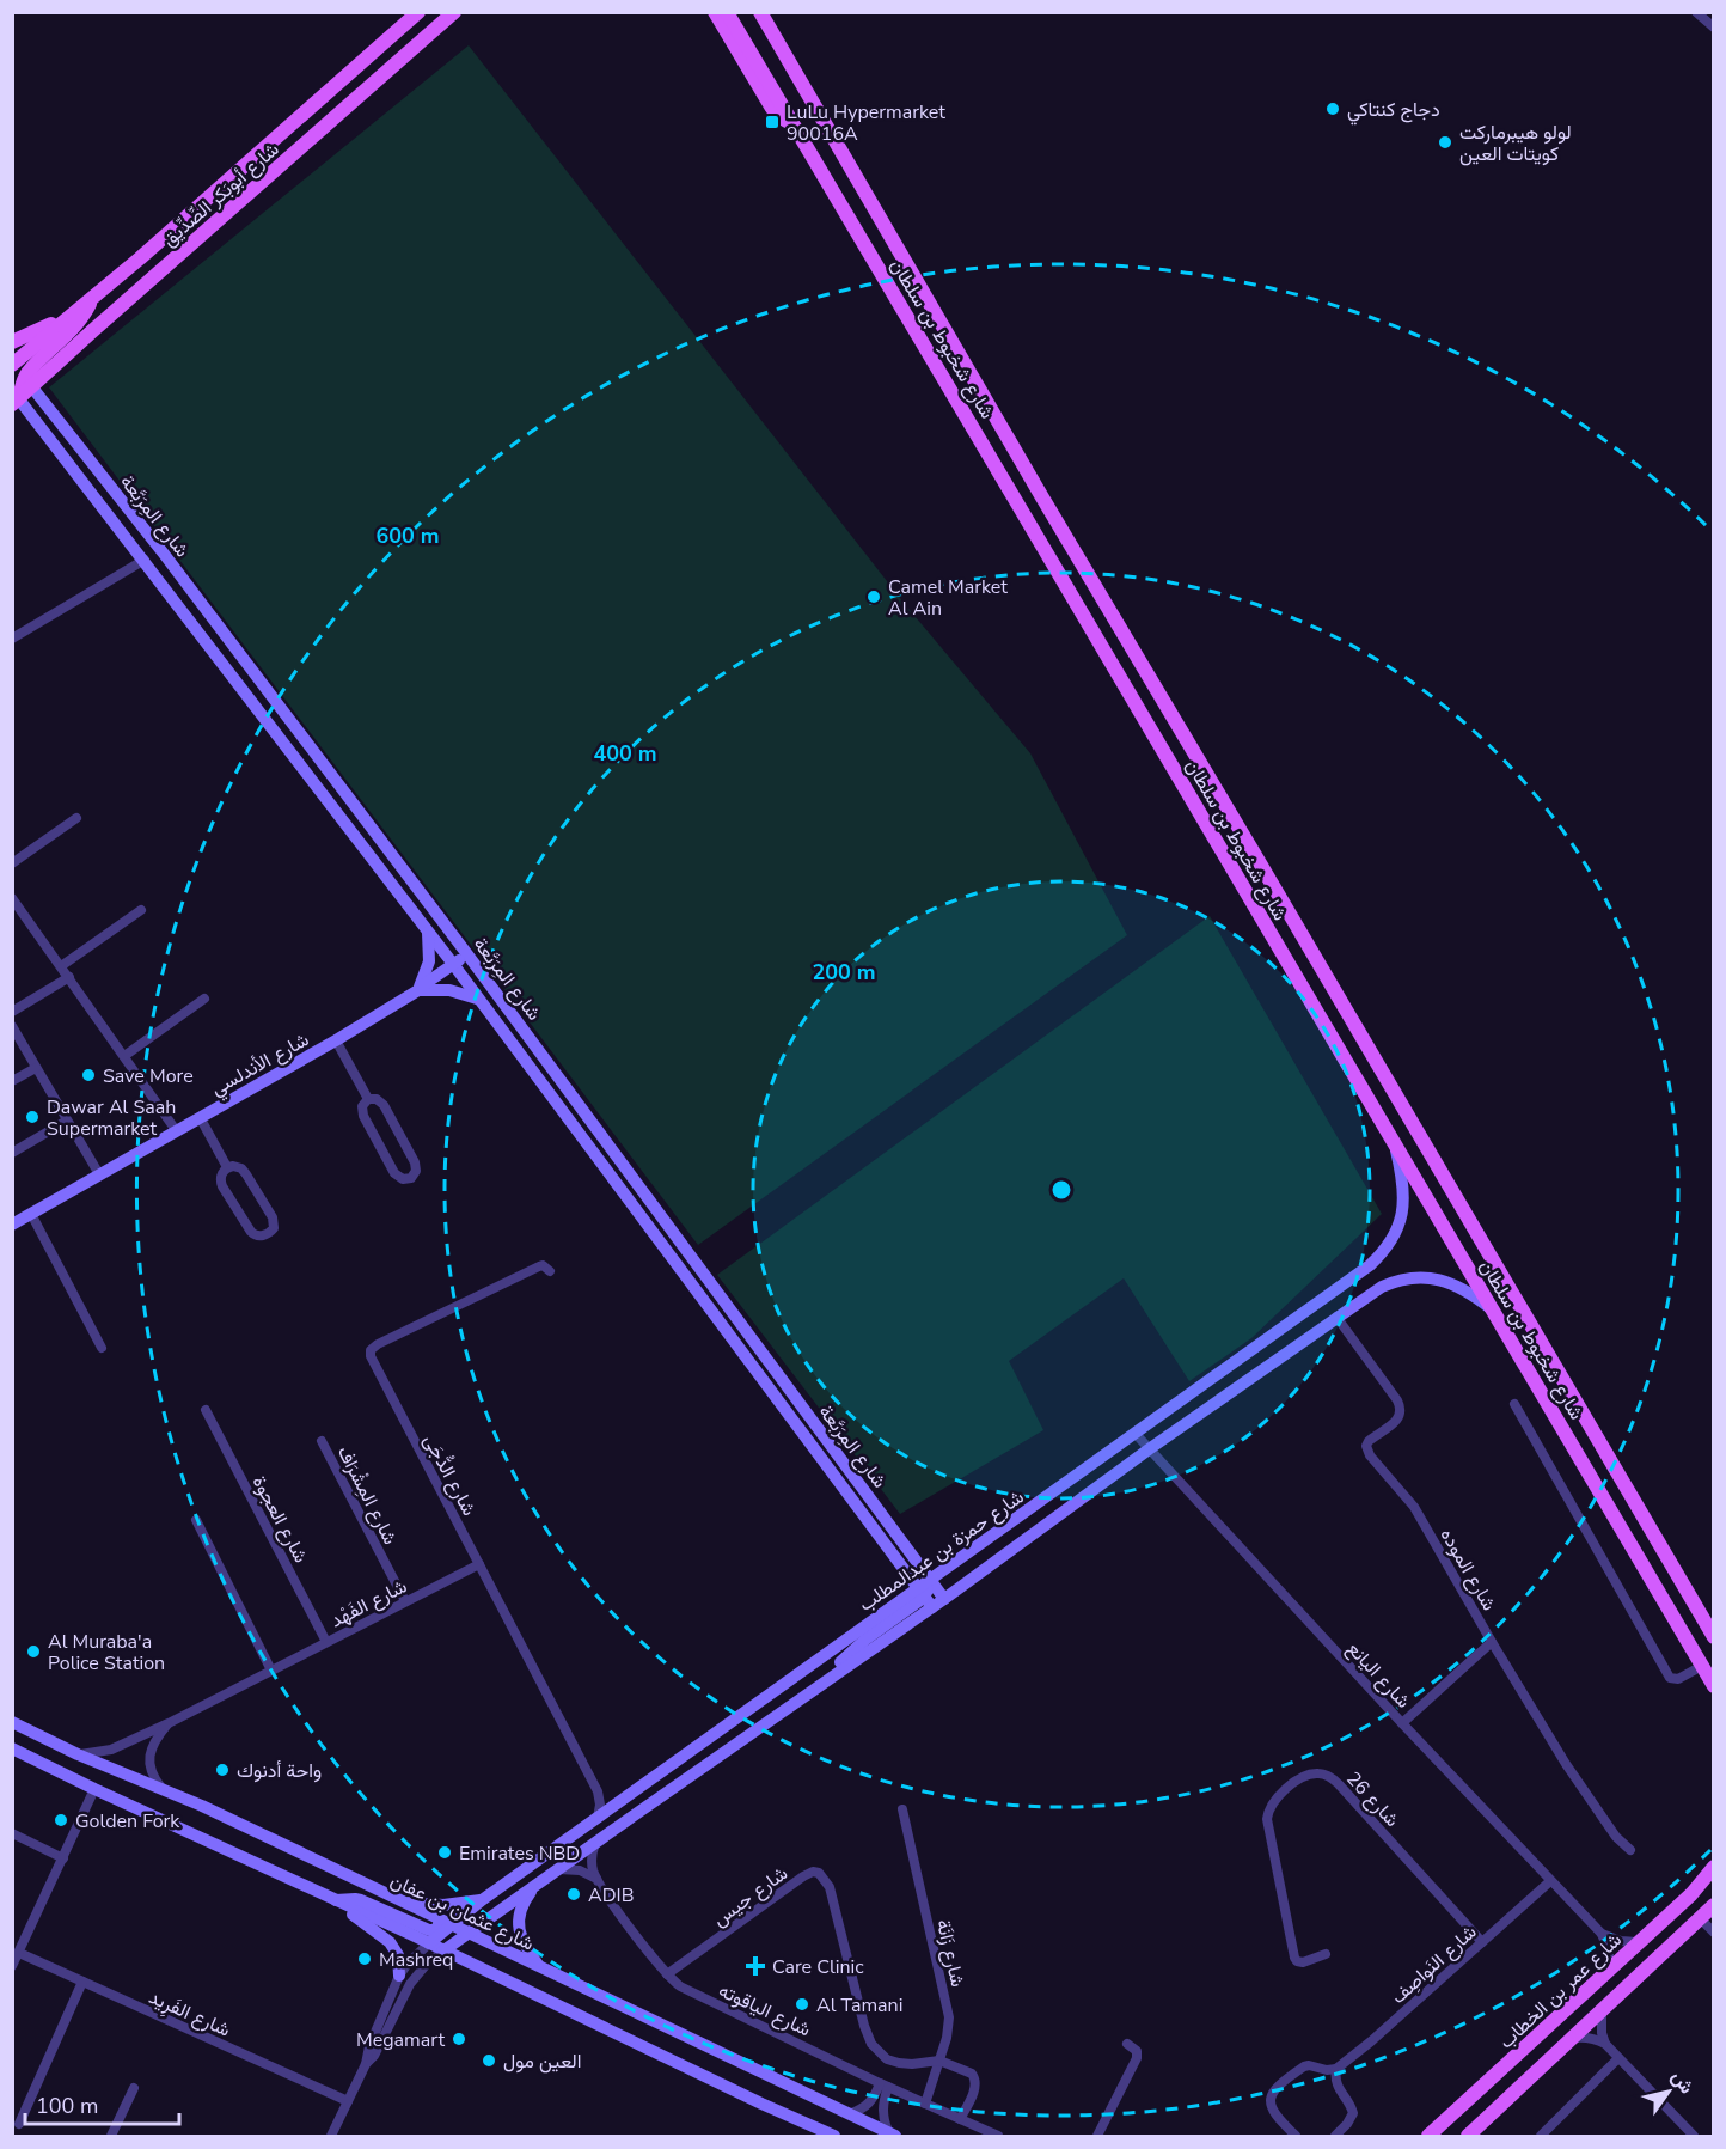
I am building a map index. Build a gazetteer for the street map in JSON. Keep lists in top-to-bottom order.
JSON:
{
  "streets": {
    "main road": ["شارع أبوبَكر الصِّدِّيق", "شارع شخبوط بن سلطان", "شارع عمر بن الخطاب"],
    "street": [
      "شارع المِرَبَّعة",
      "شارع الأندلسي",
      "شارع الدُّجَى",
      "شارع المِشْرَاف",
      "شارع العجوة",
      "شارع حمزة بن عبدالمطلب",
      "شارع الموده",
      "شارع الفَهْد",
      "شارع اليانع",
      "شارع 26",
      "شارع جيس",
      "شارع عثمان بن عفان",
      "شارع زَانَة",
      "شارع النَواصِف",
      "شارع الياقوته",
      "شارع الفَرِيد"
    ]
  },
  "crossings": [
    ["شارع أبوبَكر الصِّدِّيق", "شارع المِرَبَّعة"],
    ["شارع شخبوط بن سلطان", "شارع حمزة بن عبدالمطلب"],
    ["شارع المِرَبَّعة", "شارع الأندلسي"],
    ["شارع المِرَبَّعة", "شارع حمزة بن عبدالمطلب"],
    ["شارع الدُّجَى", "شارع حمزة بن عبدالمطلب"],
    ["شارع الدُّجَى", "شارع الفَهْد"],
    ["شارع المِشْرَاف", "شارع الفَهْد"],
    ["شارع العجوة", "شارع الفَهْد"],
    ["شارع حمزة بن عبدالمطلب", "شارع الموده"],
    ["شارع حمزة بن عبدالمطلب", "شارع اليانع"],
    ["شارع حمزة بن عبدالمطلب", "شارع عثمان بن عفان"],
    ["شارع حمزة بن عبدالمطلب", "شارع الياقوته"],
    ["شارع الفَهْد", "شارع عثمان بن عفان"],
    ["شارع اليانع", "شارع النَواصِف"],
    ["شارع 26", "شارع النَواصِف"],
    ["شارع جيس", "شارع زَانَة"],
    ["شارع جيس", "شارع الياقوته"],
    ["شارع زَانَة", "شارع الياقوته"]
  ],
  "places": {
    "other": [
      "دجاج كنتاكي",
      "لولو هيبرماركت كويتات العين",
      "Camel Market Al Ain",
      "Save More",
      "Dawar Al Saah Supermarket",
      "Al Muraba'a Police Station",
      "واحة أدنوك",
      "Golden Fork",
      "Emirates NBD",
      "ADIB",
      "Mashreq",
      "Al Tamani",
      "Megamart",
      "العين مول"
    ],
    "transit": ["LuLu Hypermarket 90016A"],
    "health": ["Care Clinic"]
  },
  "scale_bar": "100 m",
  "north": "top right",
  "rings": ["600 m", "400 m", "200 m"]
}
